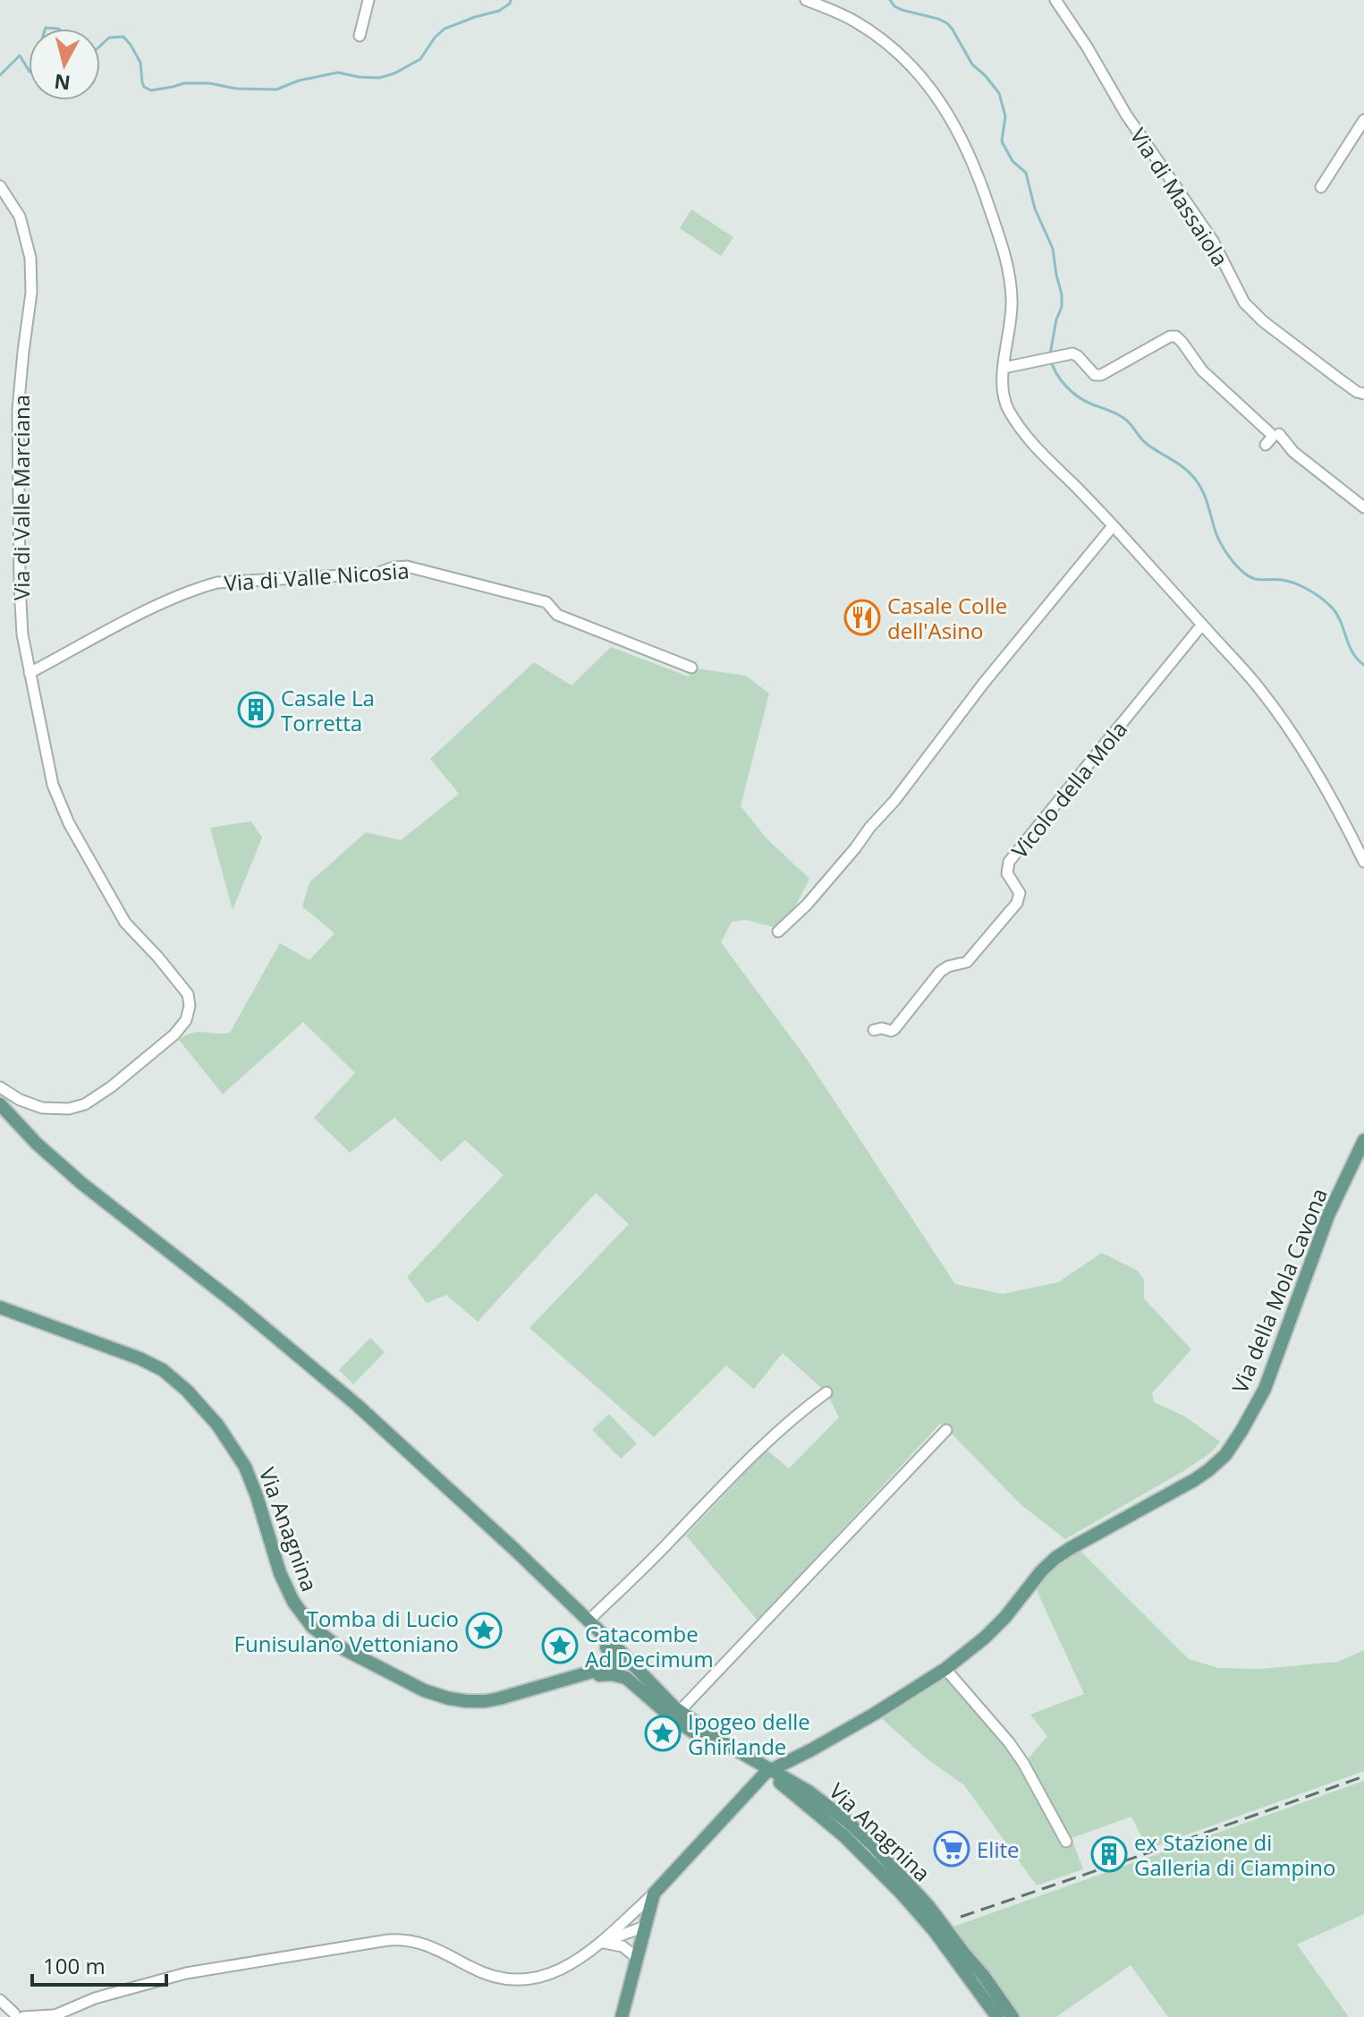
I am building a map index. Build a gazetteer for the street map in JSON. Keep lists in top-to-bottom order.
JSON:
{
  "streets": {
    "main road": ["Via della Mola Cavona", "Via Anagnina"],
    "street": [
      "Via di Massaiola",
      "Via di Valle Marciana",
      "Via di Valle Nicosia",
      "Vicolo della Mola"
    ]
  },
  "crossings": [
    ["Via di Valle Marciana", "Via di Valle Nicosia"],
    ["Via della Mola Cavona", "Via Anagnina"]
  ],
  "places": {
    "restaurant": ["Casale Colle dell'Asino"],
    "building": ["Casale La Torretta", "ex Stazione di Galleria di Ciampino"],
    "place": ["Tomba di Lucio Funisulano Vettoniano", "Catacombe Ad Decimum", "Ipogeo delle Ghirlande"],
    "supermarket": ["Elite"]
  },
  "scale_bar": "100 m",
  "north": "bottom"
}
